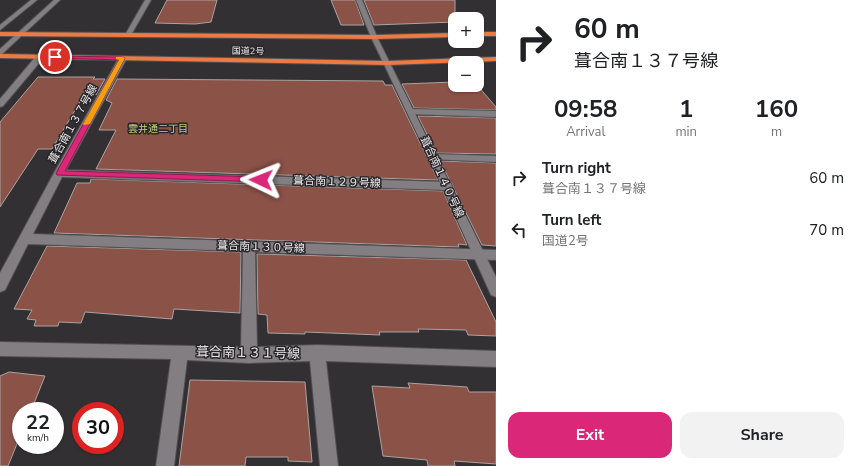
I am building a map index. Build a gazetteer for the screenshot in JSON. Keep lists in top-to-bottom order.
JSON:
{
  "streets": {
    "highway": ["国道2号"],
    "street": [
      "葺合南１３７号線",
      "葺合南１４０号線",
      "葺合南１２９号線",
      "葺合南１３０号線",
      "葺合南１３１号線"
    ]
  },
  "crossings": [
    ["国道2号", "葺合南１３７号線"],
    ["国道2号", "葺合南１４０号線"],
    ["葺合南１３７号線", "葺合南１２９号線"],
    ["葺合南１３７号線", "葺合南１３０号線"],
    ["葺合南１４０号線", "葺合南１２９号線"],
    ["葺合南１４０号線", "葺合南１３０号線"]
  ],
  "districts": ["雲井通二丁目"],
  "page": {
    "turn": ["60 m", "葺合南１３７号線"],
    "map_buttons": ["+", "−"],
    "eta": [
      "09:58",
      "Arrival",
      "1",
      "min",
      "160",
      "m"
    ],
    "list": [
      {
        "name": "Turn right",
        "note": "葺合南１３７号線",
        "value": "60 m"
      },
      {
        "name": "Turn left",
        "note": "国道2号",
        "value": "70 m"
      }
    ],
    "speed": "22 km/h",
    "limit": "30",
    "buttons": ["Exit", "Share"]
  }
}
